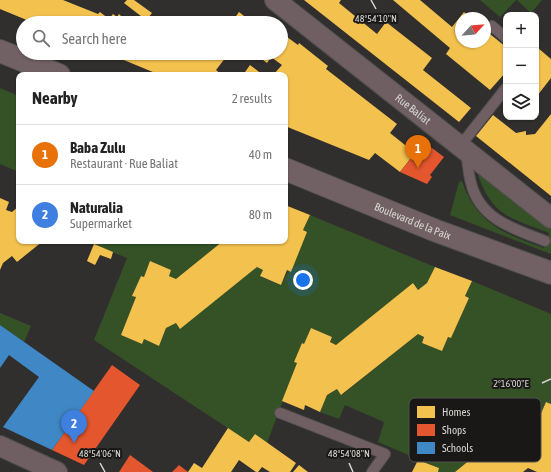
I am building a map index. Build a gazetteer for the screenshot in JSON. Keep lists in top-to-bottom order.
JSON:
{
  "streets": {
    "street": ["Rue Baliat", "Boulevard de la Paix"]
  },
  "legend": ["Homes", "Shops", "Schools"],
  "north": "top right",
  "page": {
    "map_buttons": ["+", "−"],
    "search": "Search here",
    "heading": ["Nearby", "2 results"],
    "list": [
      {
        "mark": "1",
        "name": "Baba Zulu",
        "note": "Restaurant · Rue Baliat",
        "value": "40 m"
      },
      {
        "mark": "2",
        "name": "Naturalia",
        "note": "Supermarket",
        "value": "80 m"
      }
    ],
    "pins": ["1", "2"]
  },
  "coordinates": [
    "48°54'10\"N",
    "2°16'00\"E",
    "48°54'06\"N",
    "48°54'08\"N"
  ]
}
